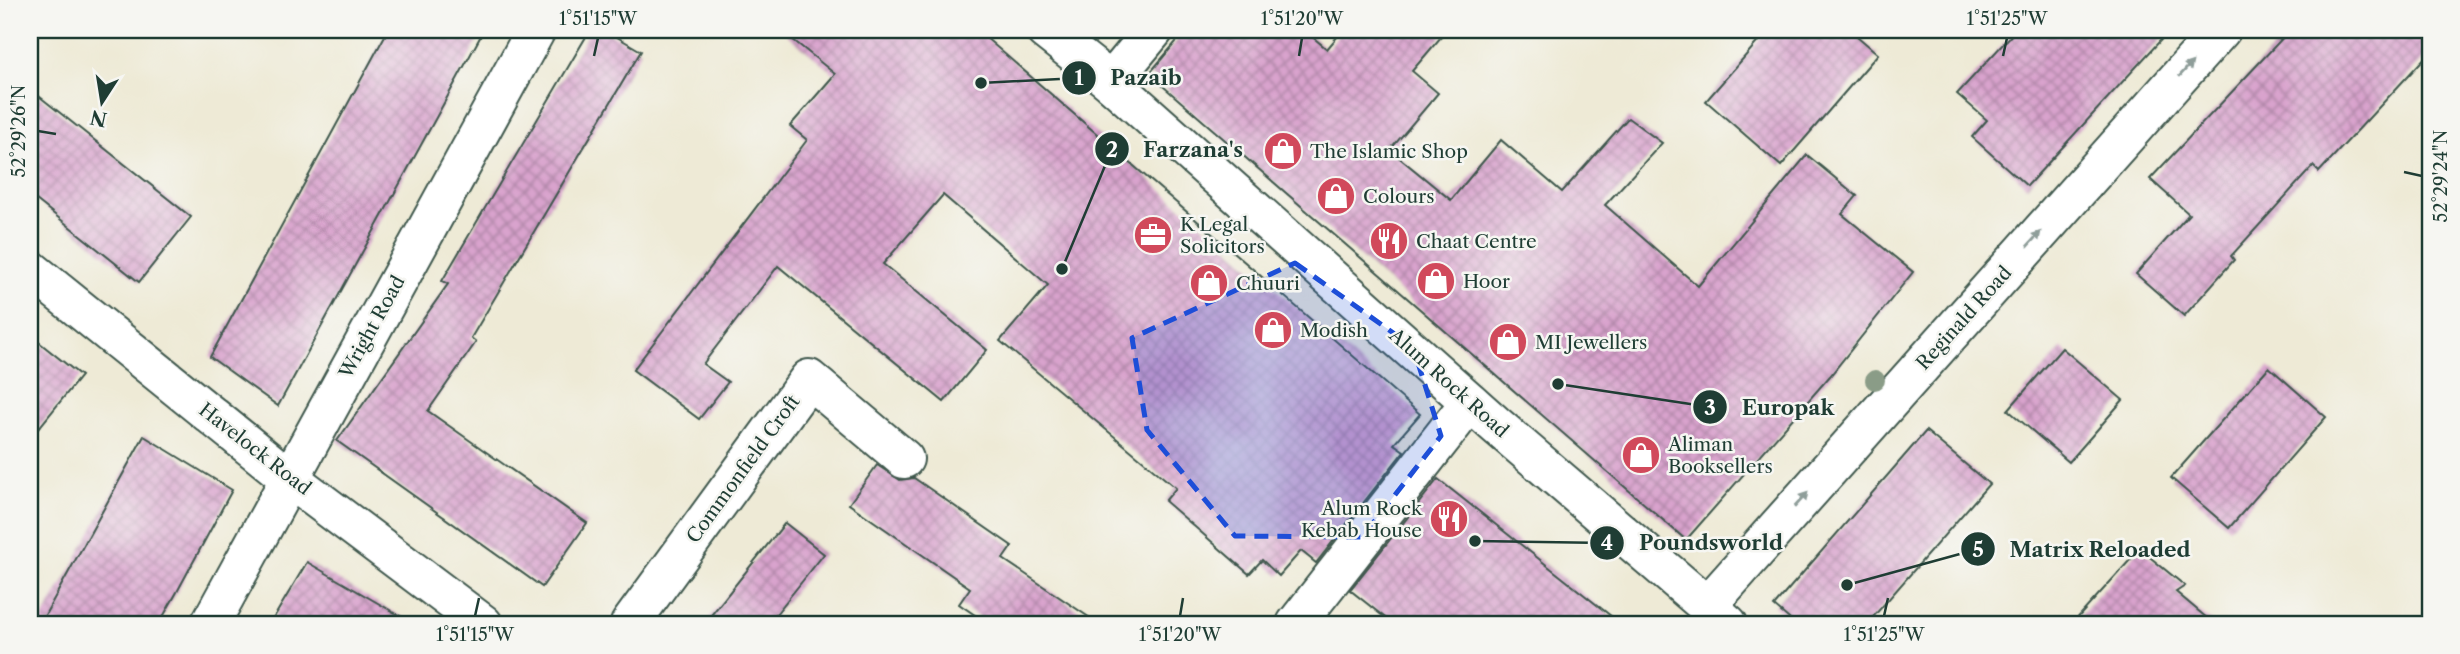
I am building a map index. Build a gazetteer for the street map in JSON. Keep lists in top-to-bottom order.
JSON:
{
  "streets": {
    "street": [
      "Reginald Road",
      "Wright Road",
      "Alum Rock Road",
      "Havelock Road",
      "Commonfield Croft"
    ]
  },
  "crossings": [
    ["Reginald Road", "Alum Rock Road"],
    ["Wright Road", "Havelock Road"]
  ],
  "one_way": ["Reginald Road"],
  "places": {
    "other": [
      "Pazaib",
      "Farzana's",
      "Europak",
      "Poundsworld",
      "Matrix Reloaded"
    ],
    "shop": [
      "The Islamic Shop",
      "Colours",
      "Hoor",
      "Chuuri",
      "Modish",
      "MI Jewellers",
      "Aliman Booksellers"
    ],
    "office": ["K Legal Solicitors"],
    "restaurant": ["Chaat Centre", "Alum Rock Kebab House"]
  },
  "north": "bottom",
  "coordinates": [
    "1°51'15\"W",
    "1°51'20\"W",
    "1°51'25\"W",
    "52°29'26\"N",
    "52°29'24\"N"
  ]
}
